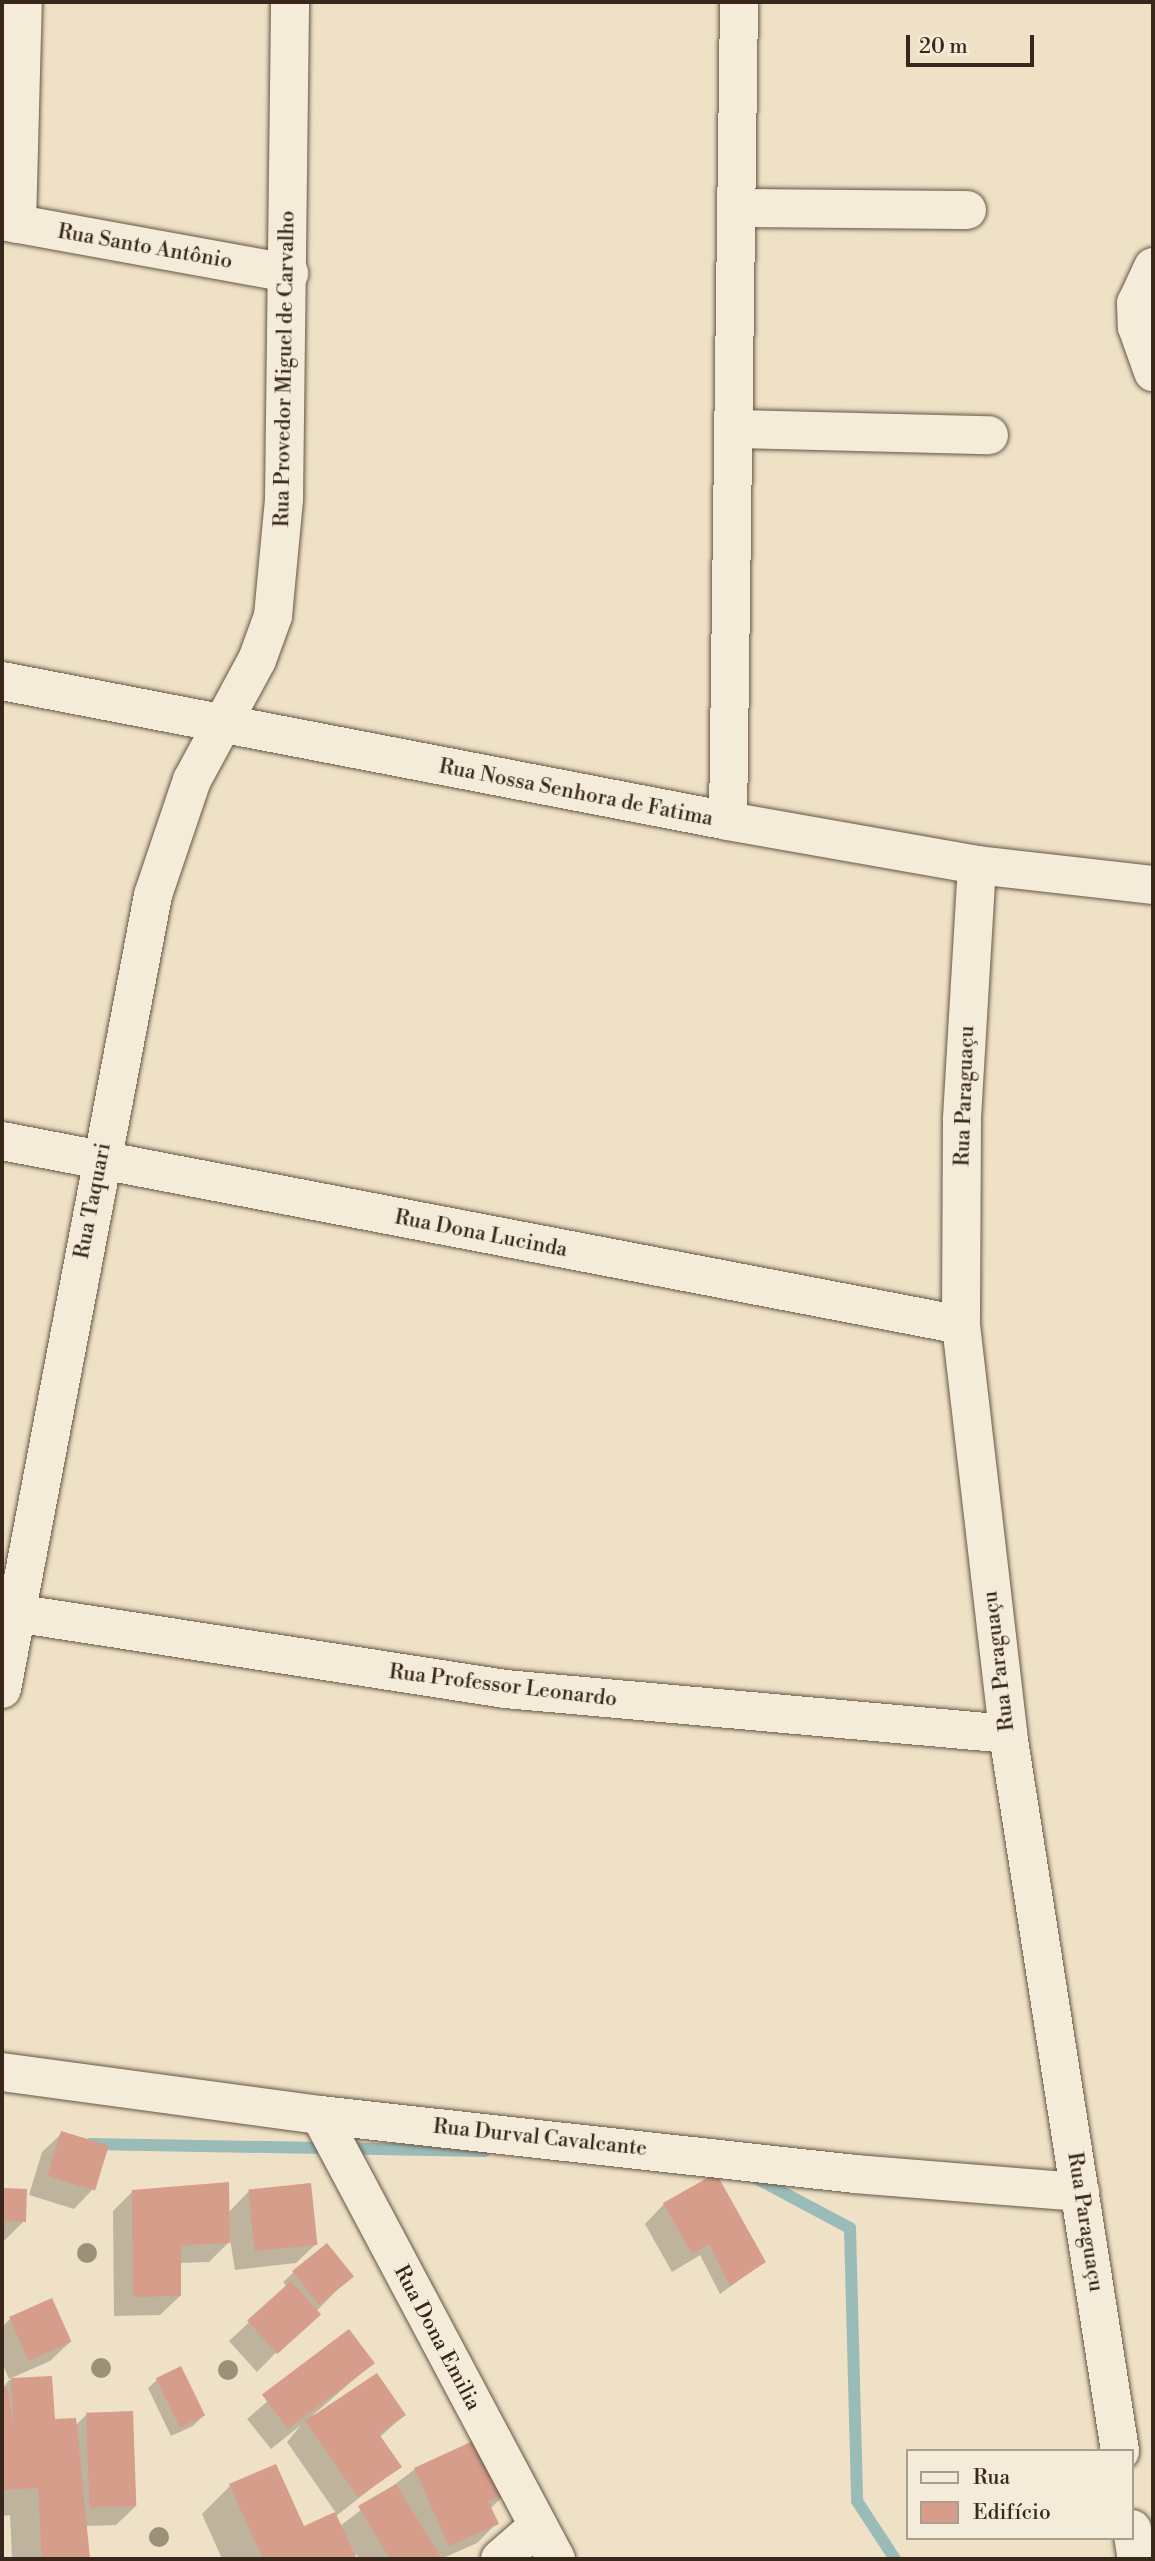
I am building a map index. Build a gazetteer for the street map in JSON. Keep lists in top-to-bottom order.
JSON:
{
  "streets": {
    "street": [
      "Rua Santo Antônio",
      "Rua Provedor Miguel de Carvalho",
      "Rua Nossa Senhora de Fatima",
      "Rua Paraguaçu",
      "Rua Taquari",
      "Rua Dona Lucinda",
      "Rua Professor Leonardo",
      "Rua Durval Cavalcante",
      "Rua Dona Emilia"
    ]
  },
  "crossings": [
    ["Rua Santo Antônio", "Rua Provedor Miguel de Carvalho"],
    ["Rua Provedor Miguel de Carvalho", "Rua Nossa Senhora de Fatima"],
    ["Rua Provedor Miguel de Carvalho", "Rua Taquari"],
    ["Rua Nossa Senhora de Fatima", "Rua Paraguaçu"],
    ["Rua Nossa Senhora de Fatima", "Rua Taquari"],
    ["Rua Paraguaçu", "Rua Dona Lucinda"],
    ["Rua Paraguaçu", "Rua Professor Leonardo"],
    ["Rua Paraguaçu", "Rua Durval Cavalcante"],
    ["Rua Taquari", "Rua Dona Lucinda"],
    ["Rua Taquari", "Rua Professor Leonardo"],
    ["Rua Durval Cavalcante", "Rua Dona Emilia"]
  ],
  "legend": ["Rua", "Edifício"],
  "scale_bar": "20 m"
}
